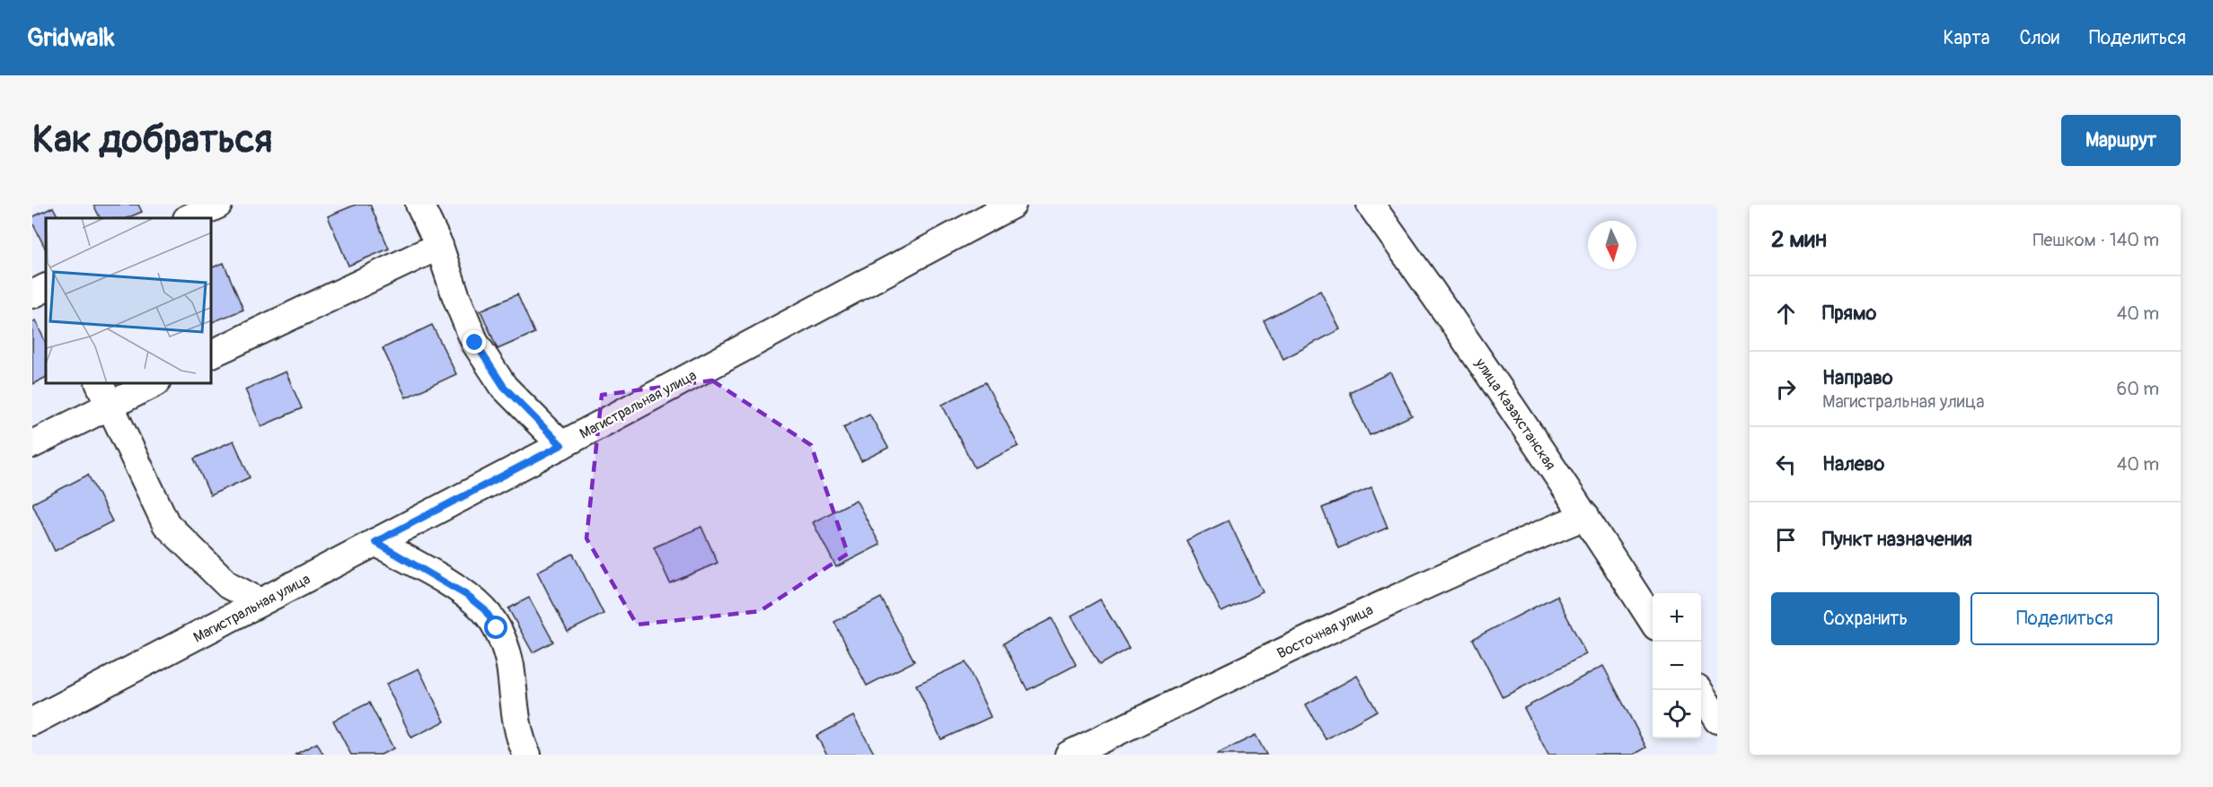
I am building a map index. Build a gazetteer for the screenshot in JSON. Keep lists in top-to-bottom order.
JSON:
{
  "streets": {
    "street": ["Магистральная улица", "улица Казахстанская", "Восточная улица"]
  },
  "crossings": [
    ["улица Казахстанская", "Восточная улица"]
  ],
  "north": "bottom",
  "page": {
    "header": "Gridwalk",
    "nav": ["Карта", "Слои", "Поделиться"],
    "buttons": [
      "Маршрут",
      ["Сохранить", "Поделиться"]
    ],
    "title": "Как добраться",
    "heading": ["2 мин", "Пешком · 140 m"],
    "list": [
      ["Прямо", "40 m"],
      ["Направо", "Магистральная улица", "60 m"],
      ["Налево", "40 m"],
      "Пункт назначения"
    ],
    "map_buttons": ["+", "−"]
  }
}
